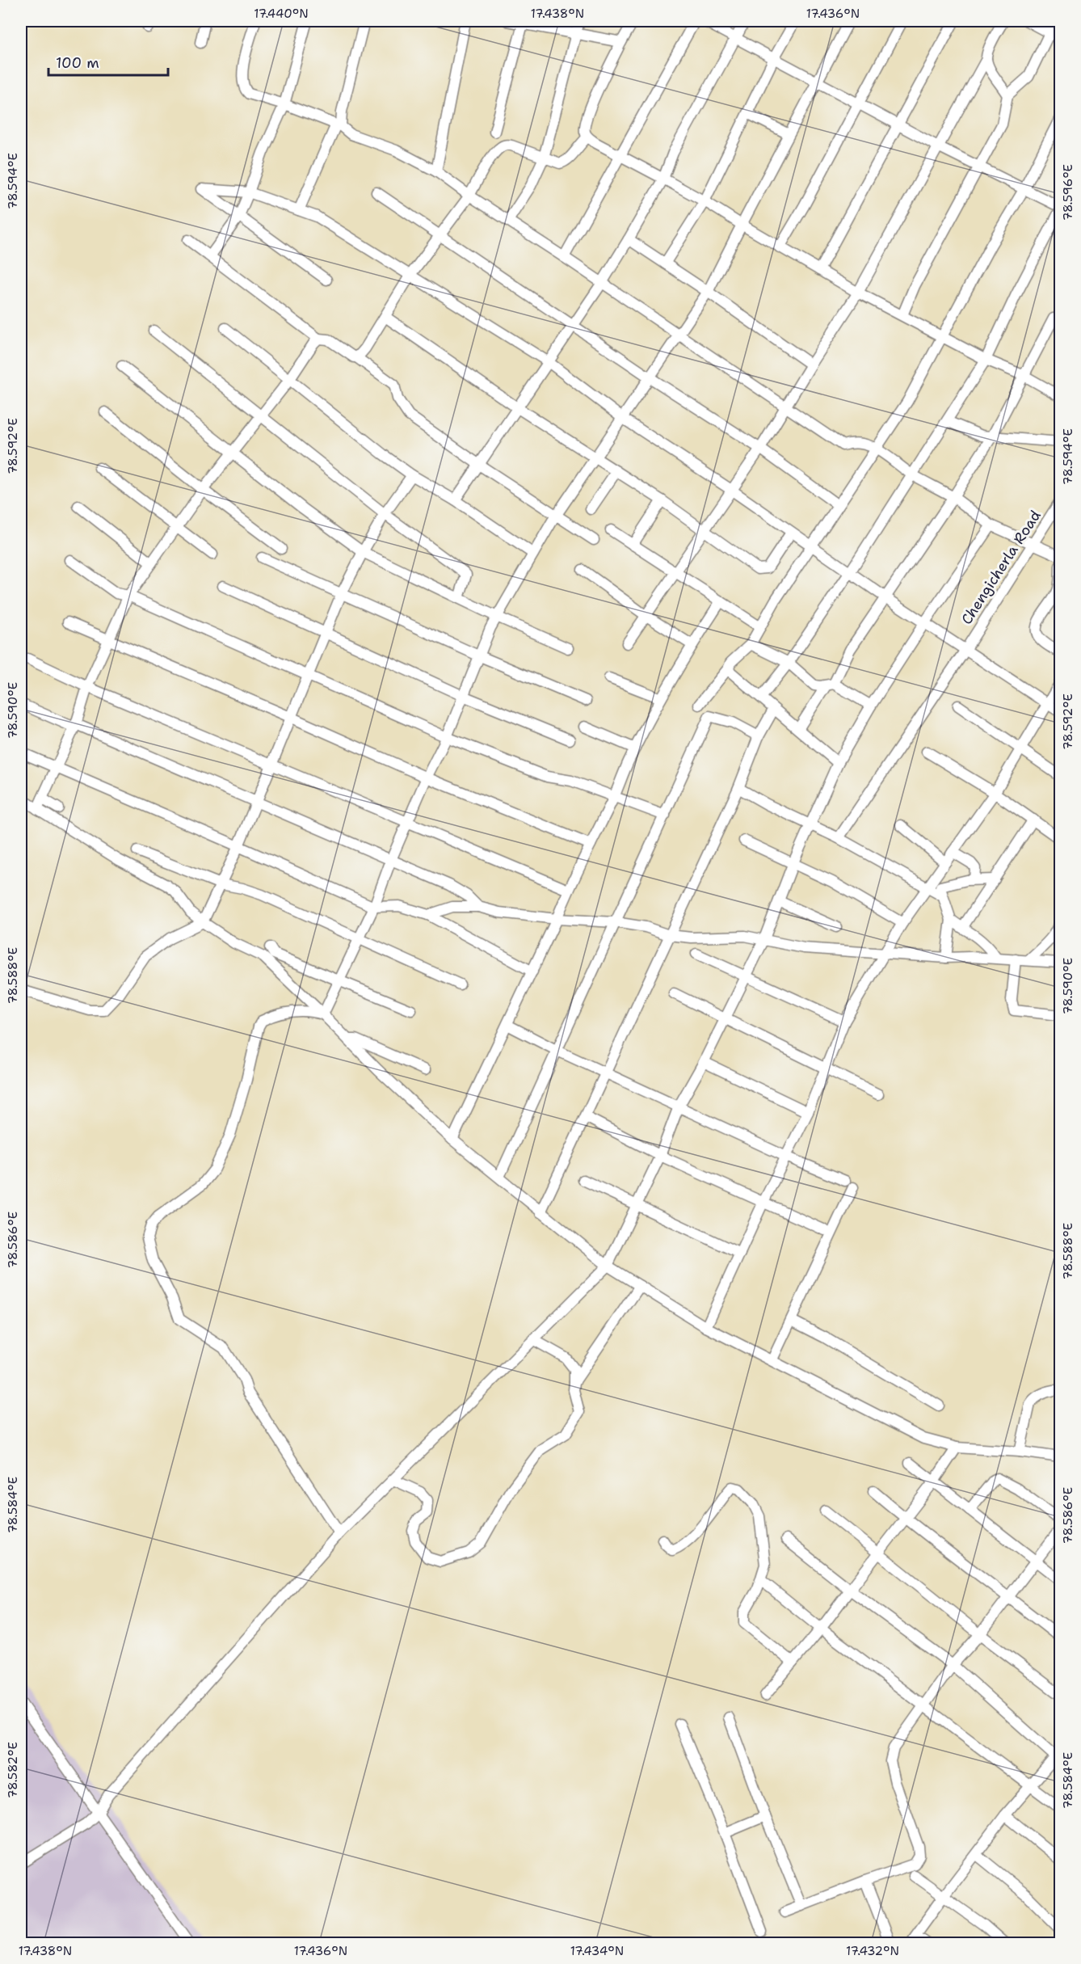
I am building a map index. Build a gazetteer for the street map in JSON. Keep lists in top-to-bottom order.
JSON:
{
  "streets": {
    "street": ["Chengicherla Road"]
  },
  "scale_bar": "100 m",
  "coordinates": [
    "17.440°N",
    "17.438°N",
    "17.436°N",
    "78.594°E",
    "78.596°E",
    "78.592°E",
    "78.590°E",
    "78.588°E",
    "78.586°E",
    "78.584°E",
    "78.582°E",
    "17.434°N",
    "17.432°N"
  ]
}
